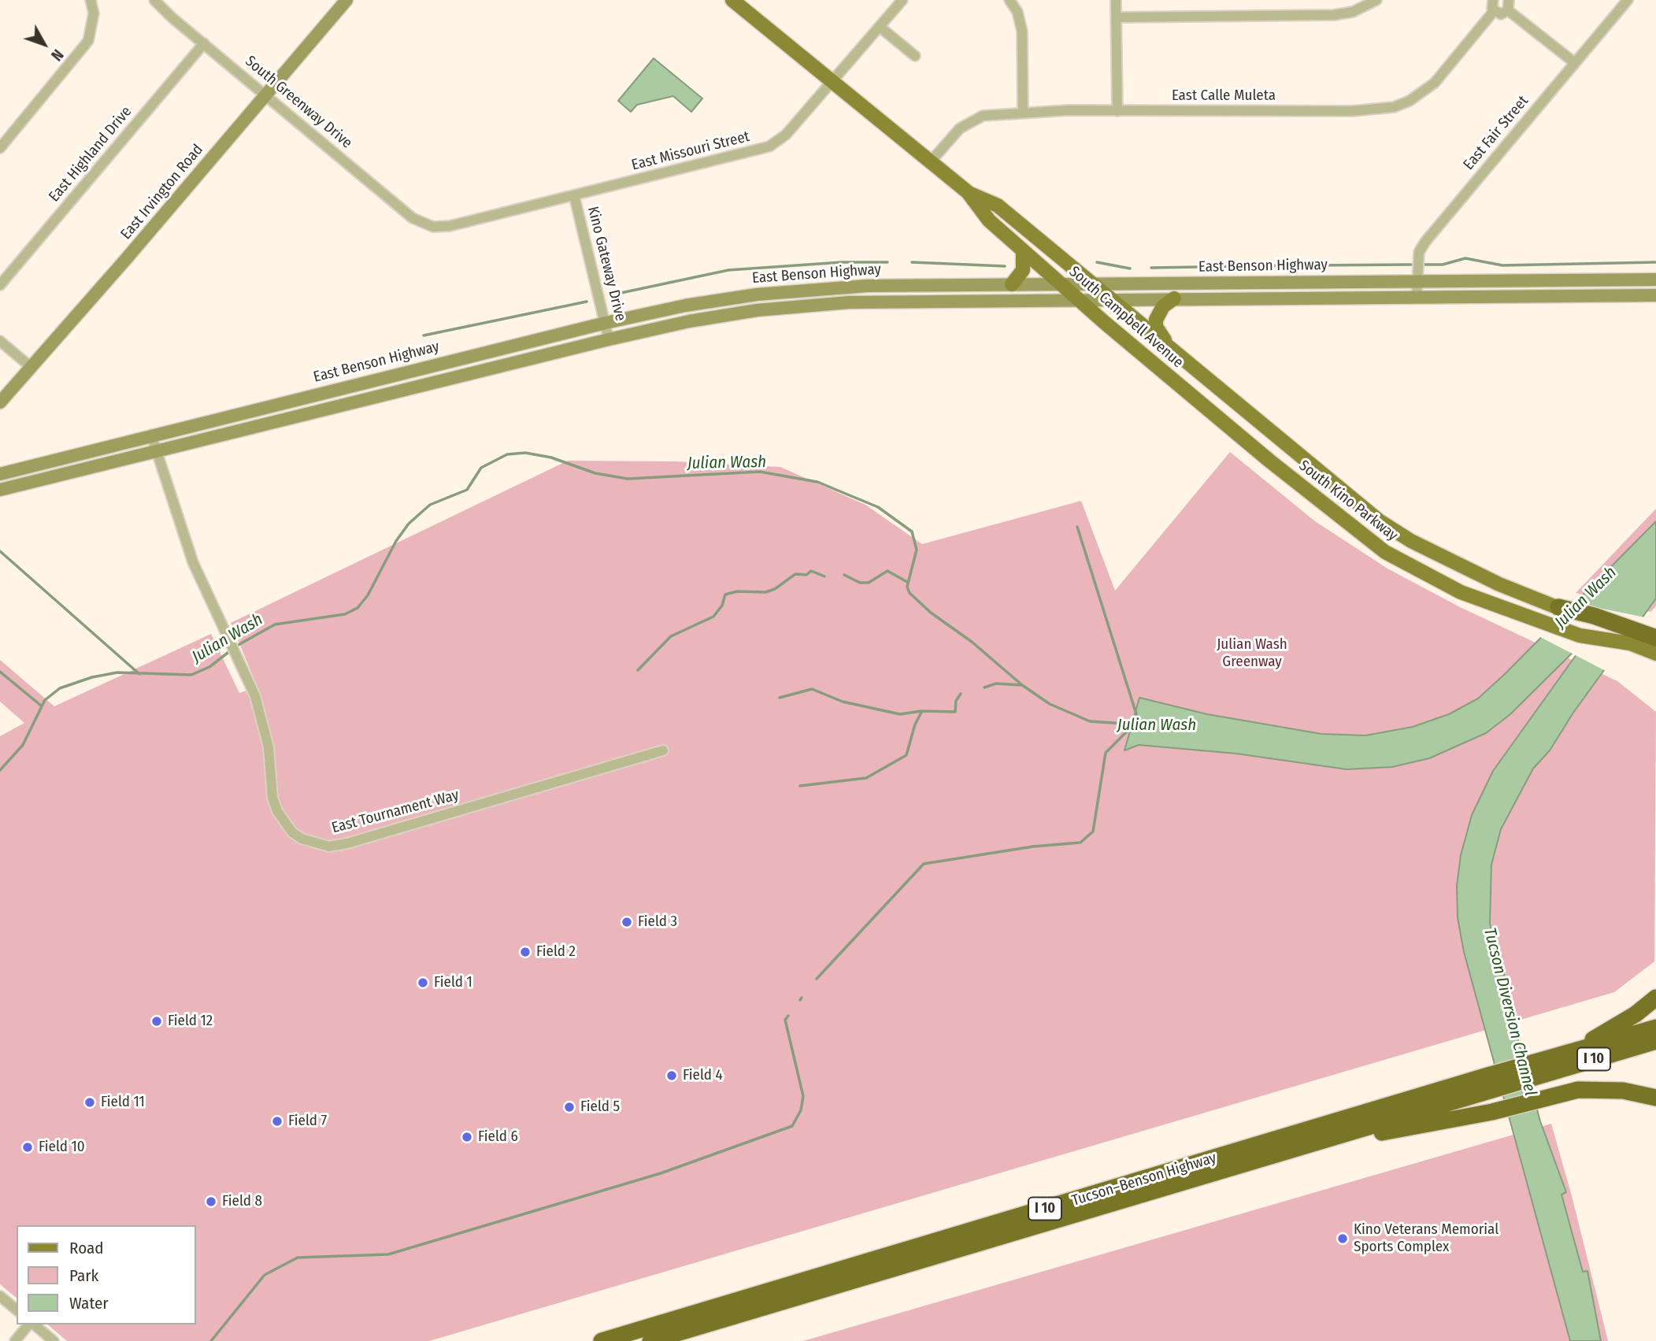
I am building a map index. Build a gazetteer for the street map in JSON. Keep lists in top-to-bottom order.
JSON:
{
  "streets": {
    "highway": ["I 10", "Tucson–Benson Highway"],
    "main road": [
      "East Irvington Road",
      "East Benson Highway",
      "South Campbell Avenue",
      "South Kino Parkway"
    ],
    "street": [
      "East Calle Muleta",
      "South Greenway Drive",
      "East Fair Street",
      "East Missouri Street",
      "East Highland Drive",
      "Kino Gateway Drive",
      "East Tournament Way"
    ]
  },
  "crossings": [
    ["East Calle Muleta", "South Campbell Avenue"],
    ["South Greenway Drive", "East Missouri Street"],
    ["South Greenway Drive", "East Highland Drive"],
    ["South Greenway Drive", "East Irvington Road"],
    ["East Fair Street", "East Benson Highway"],
    ["East Missouri Street", "Kino Gateway Drive"],
    ["East Missouri Street", "South Campbell Avenue"],
    ["Kino Gateway Drive", "East Benson Highway"],
    ["East Benson Highway", "South Campbell Avenue"],
    ["East Benson Highway", "East Tournament Way"],
    ["South Campbell Avenue", "South Kino Parkway"]
  ],
  "water": ["Julian Wash", "Tucson Diversion Channel"],
  "parks": ["Julian Wash Greenway"],
  "places": [
    "Field 3",
    "Field 2",
    "Field 1",
    "Field 12",
    "Field 4",
    "Field 11",
    "Field 5",
    "Field 7",
    "Field 6",
    "Field 10",
    "Field 8",
    "Kino Veterans Memorial Sports Complex"
  ],
  "legend": ["Road", "Park", "Water"],
  "north": "bottom right"
}
